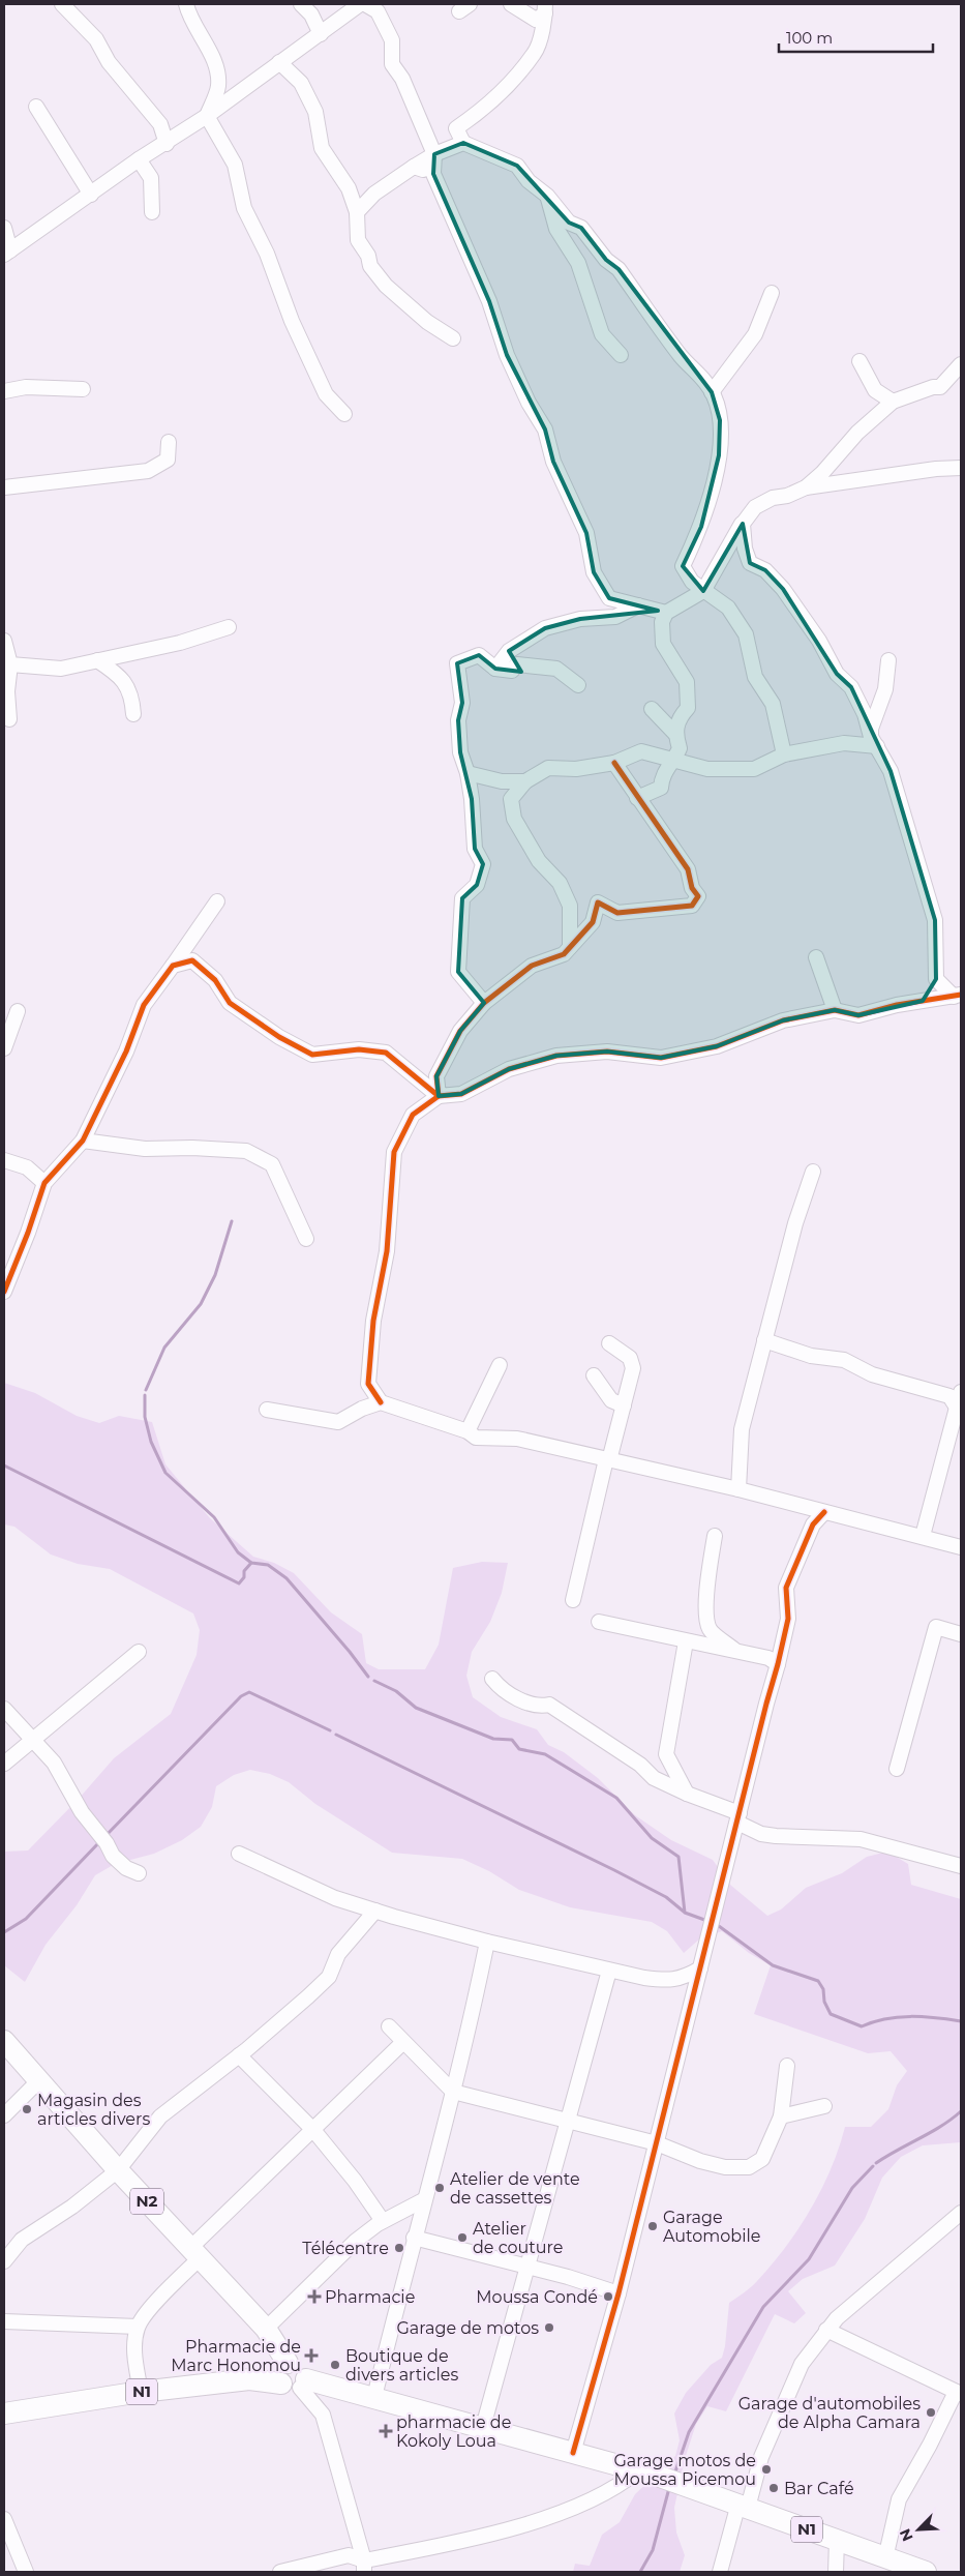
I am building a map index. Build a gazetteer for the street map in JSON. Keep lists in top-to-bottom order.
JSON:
{
  "streets": {
    "highway": ["N2", "N1"]
  },
  "crossings": [
    ["N2", "N1"]
  ],
  "places": {
    "other": [
      "Magasin des articles divers",
      "Atelier de vente de cassettes",
      "Garage Automobile",
      "Atelier de couture",
      "Télécentre",
      "Moussa Condé",
      "Garage de motos",
      "Boutique de divers articles",
      "Garage d'automobiles de Alpha Camara",
      "Garage motos de Moussa Picemou",
      "Bar Café"
    ],
    "health": ["Pharmacie", "Pharmacie de Marc Honomou", "pharmacie de Kokoly Loua"]
  },
  "scale_bar": "100 m",
  "north": "bottom left"
}
